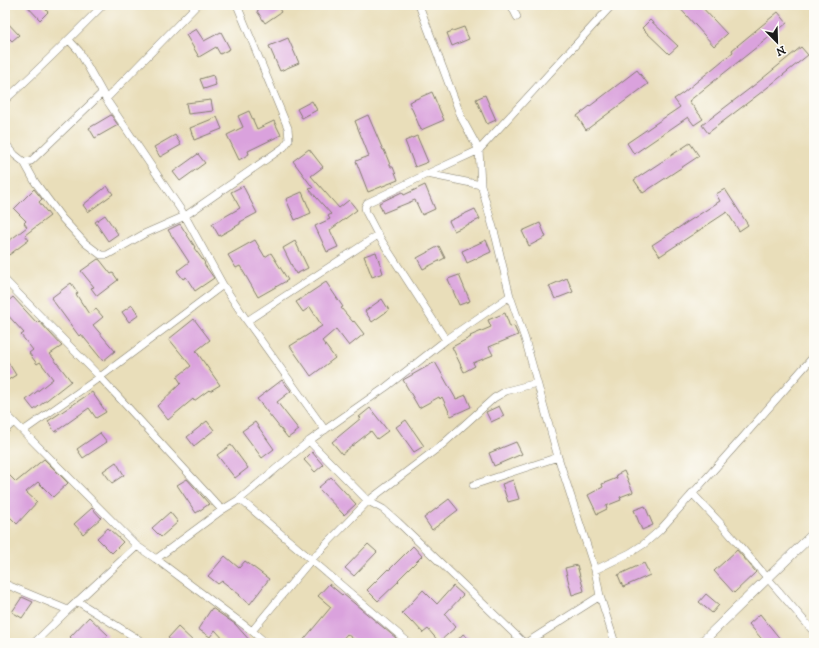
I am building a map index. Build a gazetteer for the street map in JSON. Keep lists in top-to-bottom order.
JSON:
{
  "north": "bottom right"
}
